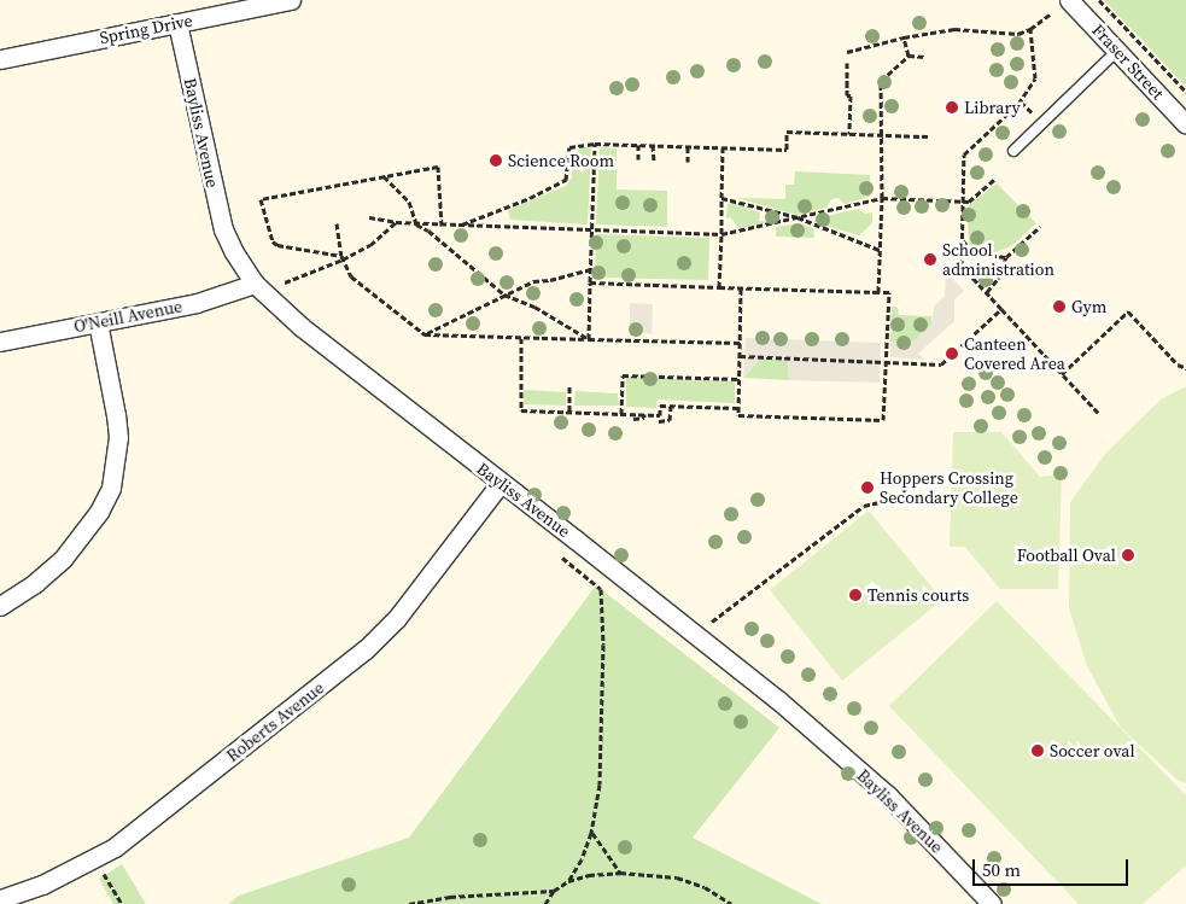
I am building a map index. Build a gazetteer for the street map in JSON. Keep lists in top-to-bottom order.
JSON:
{
  "streets": {
    "street": [
      "Spring Drive",
      "Fraser Street",
      "Bayliss Avenue",
      "O'Neill Avenue",
      "Roberts Avenue"
    ]
  },
  "crossings": [
    ["Spring Drive", "Bayliss Avenue"],
    ["Bayliss Avenue", "O'Neill Avenue"],
    ["Bayliss Avenue", "Roberts Avenue"]
  ],
  "places": [
    "Library",
    "Science Room",
    "School administration",
    "Gym",
    "Canteen Covered Area",
    "Hoppers Crossing Secondary College",
    "Football Oval",
    "Tennis courts",
    "Soccer oval"
  ],
  "scale_bar": "50 m"
}
